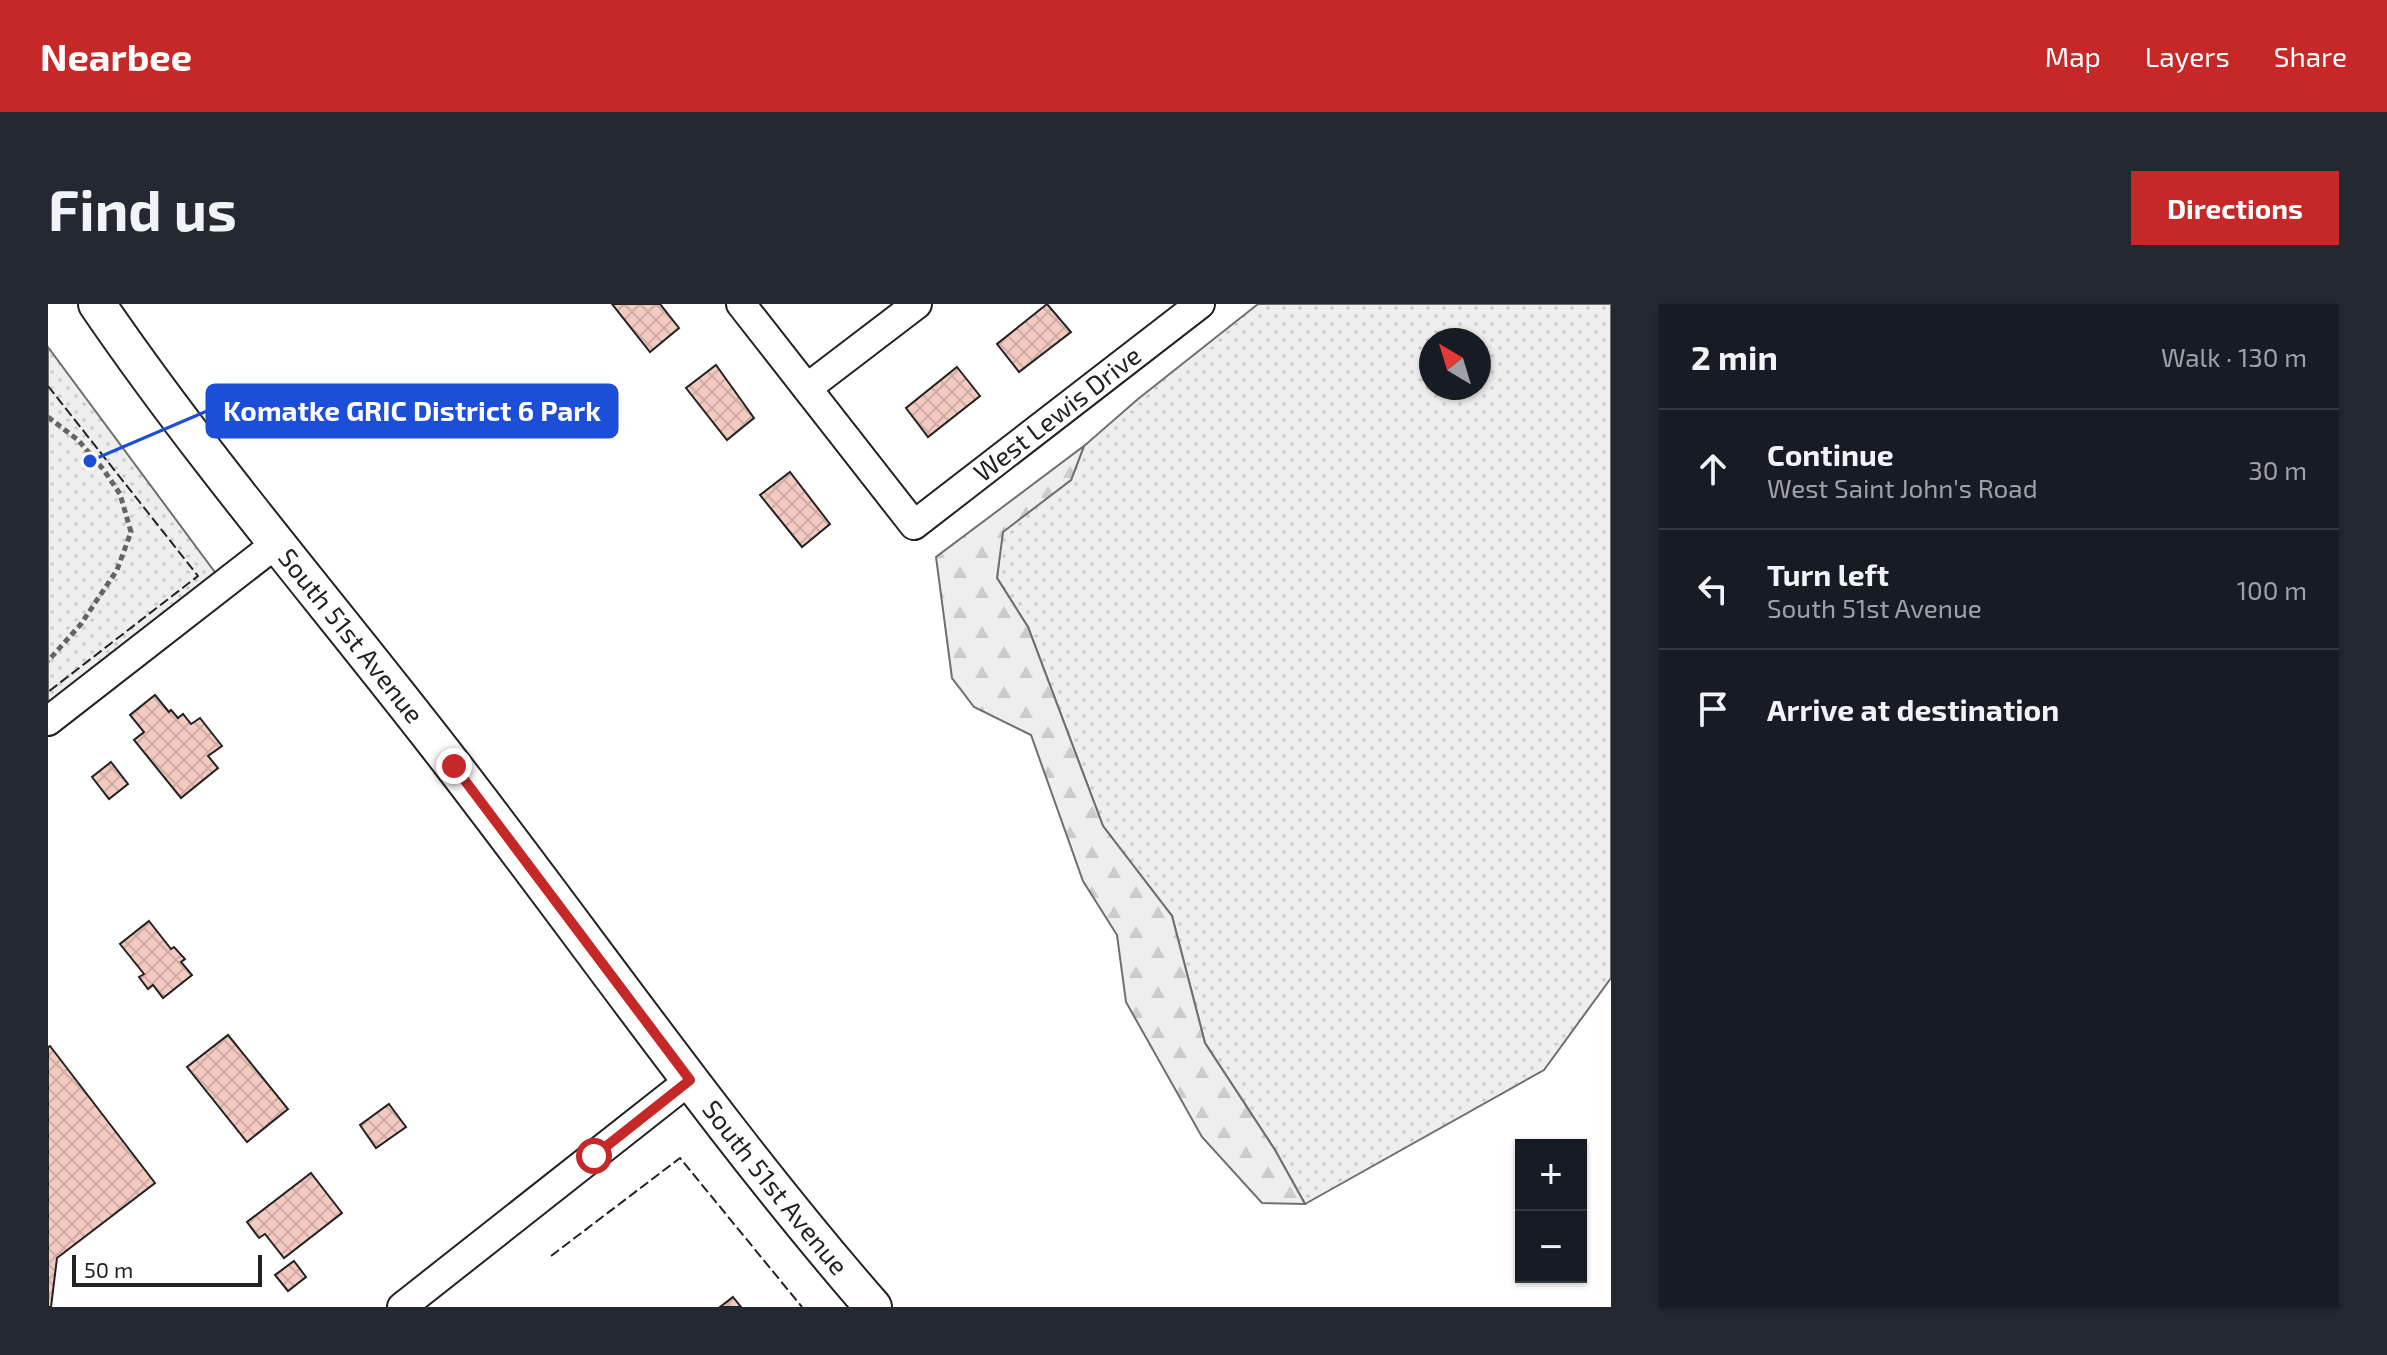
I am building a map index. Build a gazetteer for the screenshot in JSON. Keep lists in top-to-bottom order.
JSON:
{
  "streets": {
    "main road": ["South 51st Avenue"],
    "street": ["West Lewis Drive"]
  },
  "places": ["Komatke GRIC District 6 Park"],
  "scale_bar": "50 m",
  "north": "top left",
  "page": {
    "header": "Nearbee",
    "nav": ["Map", "Layers", "Share"],
    "buttons": "Directions",
    "title": "Find us",
    "heading": ["2 min", "Walk · 130 m"],
    "list": [
      ["Continue", "West Saint John's Road", "30 m"],
      ["Turn left", "South 51st Avenue", "100 m"],
      "Arrive at destination"
    ],
    "map_buttons": ["+", "−"],
    "scale": "50 m"
  }
}
